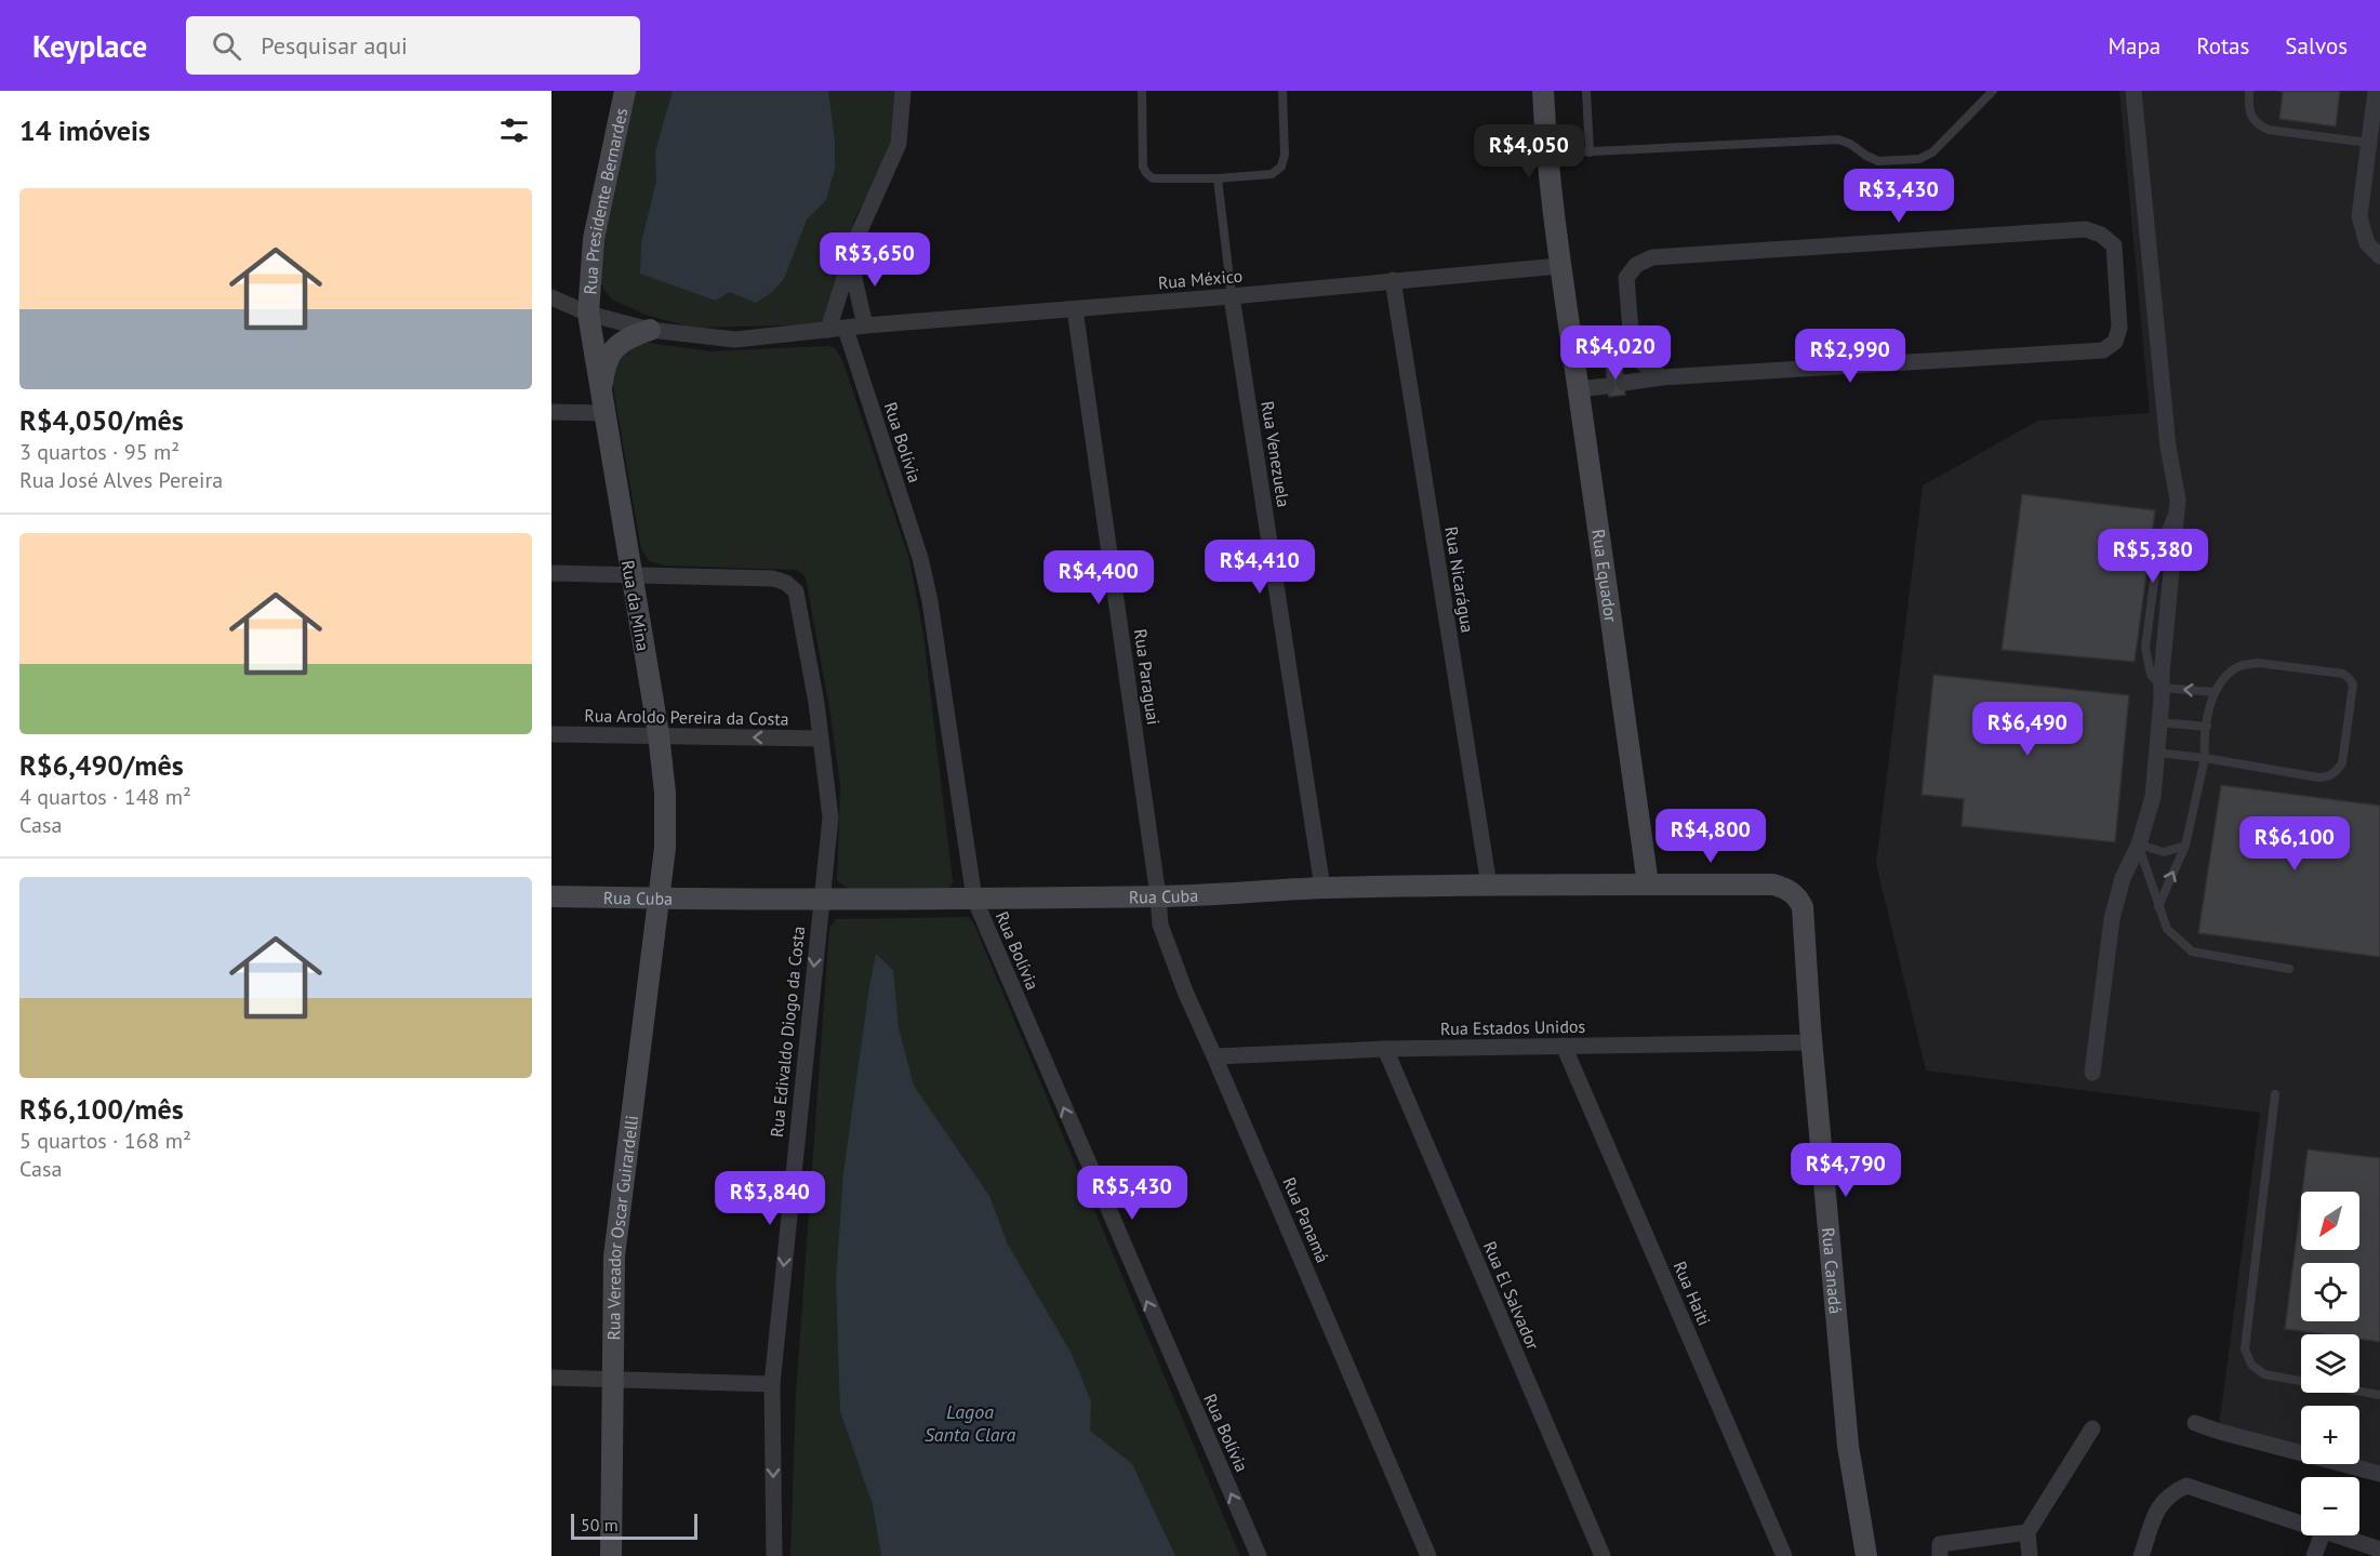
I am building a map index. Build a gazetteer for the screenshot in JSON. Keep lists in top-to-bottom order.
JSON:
{
  "streets": {
    "street": [
      "Rua Presidente Bernardes",
      "Rua México",
      "Rua Bolívia",
      "Rua Venezuela",
      "Rua Equador",
      "Rua Nicarágua",
      "Rua da Mina",
      "Rua Paraguai",
      "Rua Aroldo Pereira da Costa",
      "Rua Cuba",
      "Rua Estados Unidos",
      "Rua Edivaldo Diogo da Costa",
      "Rua Panamá",
      "Rua Vereador Oscar Guirardelli",
      "Rua Canadá",
      "Rua Haiti",
      "Rua El Salvador"
    ]
  },
  "crossings": [
    ["Rua Presidente Bernardes", "Rua México"],
    ["Rua Presidente Bernardes", "Rua da Mina"],
    ["Rua México", "Rua Bolívia"],
    ["Rua México", "Rua Venezuela"],
    ["Rua México", "Rua Equador"],
    ["Rua México", "Rua Nicarágua"],
    ["Rua México", "Rua da Mina"],
    ["Rua México", "Rua Paraguai"],
    ["Rua Bolívia", "Rua Cuba"],
    ["Rua Venezuela", "Rua Cuba"],
    ["Rua Equador", "Rua Cuba"],
    ["Rua Nicarágua", "Rua Cuba"],
    ["Rua da Mina", "Rua Aroldo Pereira da Costa"],
    ["Rua da Mina", "Rua Cuba"],
    ["Rua da Mina", "Rua Edivaldo Diogo da Costa"],
    ["Rua da Mina", "Rua Vereador Oscar Guirardelli"],
    ["Rua Paraguai", "Rua Cuba"],
    ["Rua Paraguai", "Rua Panamá"],
    ["Rua Aroldo Pereira da Costa", "Rua Edivaldo Diogo da Costa"],
    ["Rua Cuba", "Rua Edivaldo Diogo da Costa"],
    ["Rua Cuba", "Rua Panamá"],
    ["Rua Cuba", "Rua Vereador Oscar Guirardelli"],
    ["Rua Cuba", "Rua Canadá"],
    ["Rua Estados Unidos", "Rua Panamá"],
    ["Rua Estados Unidos", "Rua Canadá"],
    ["Rua Estados Unidos", "Rua Haiti"],
    ["Rua Estados Unidos", "Rua El Salvador"]
  ],
  "one_way": ["Rua Bolívia", "Rua Aroldo Pereira da Costa", "Rua Edivaldo Diogo da Costa"],
  "water": ["Lagoa Santa Clara"],
  "scale_bar": "50 m",
  "north": "bottom left",
  "page": {
    "header": "Keyplace",
    "search": "Pesquisar aqui",
    "nav": ["Mapa", "Rotas", "Salvos"],
    "heading": "14 imóveis",
    "price": [
      "R$4,050",
      "R$3,430",
      "R$3,650",
      "R$4,020",
      "R$2,990",
      "R$5,380",
      "R$4,410",
      "R$4,400",
      "R$6,490",
      "R$4,800",
      "R$6,100",
      "R$4,790",
      "R$5,430",
      "R$3,840"
    ],
    "list": [
      {
        "name": "R$4,050/mês",
        "note": "3 quartos · 95 m² · Rua José Alves Pereira"
      },
      {
        "name": "R$6,490/mês",
        "note": "4 quartos · 148 m² · Casa"
      },
      {
        "name": "R$6,100/mês",
        "note": "5 quartos · 168 m² · Casa"
      }
    ],
    "map_buttons": ["+", "−"],
    "scale": "50 m"
  }
}
